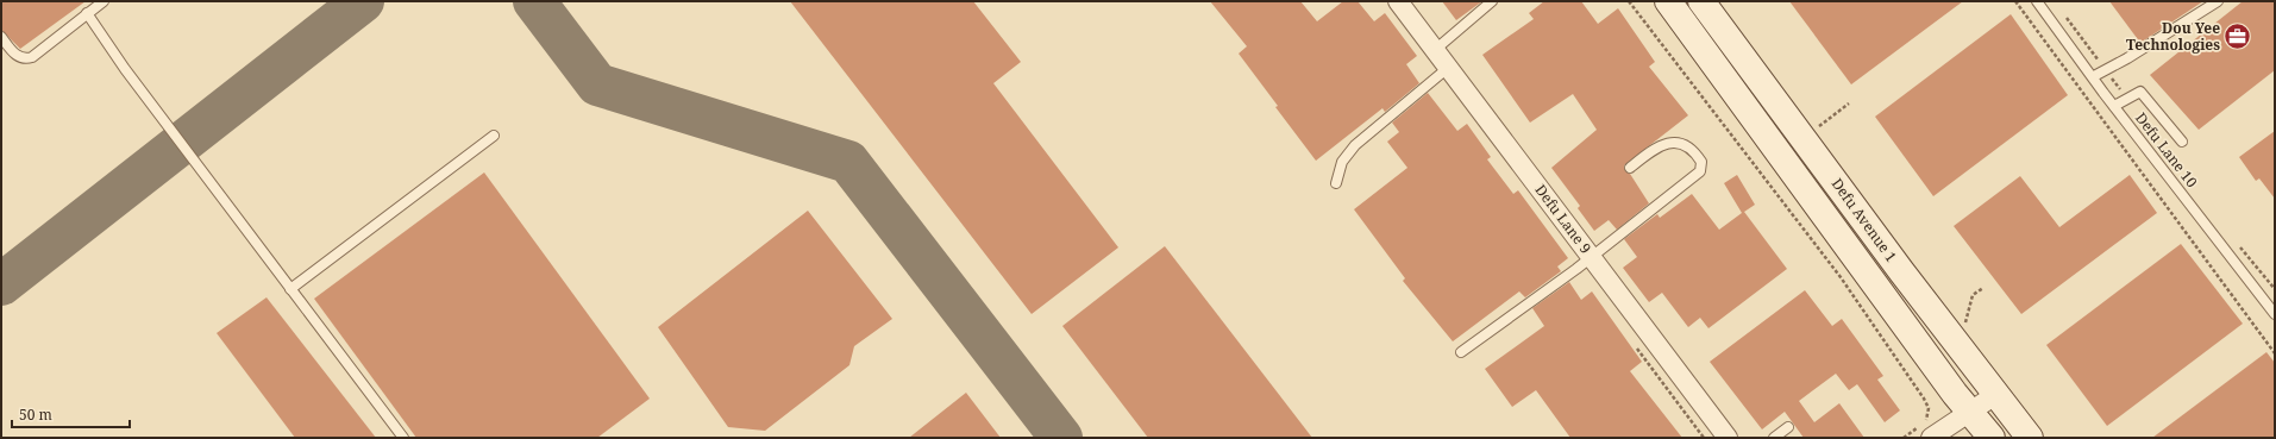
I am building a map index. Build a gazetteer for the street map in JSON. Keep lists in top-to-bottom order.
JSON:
{
  "streets": {
    "main road": ["Defu Avenue 1"],
    "street": ["Defu Lane 9"],
    "lane": ["Defu Lane 10"]
  },
  "places": {
    "office": ["Dou Yee Technologies"]
  },
  "scale_bar": "50 m"
}
